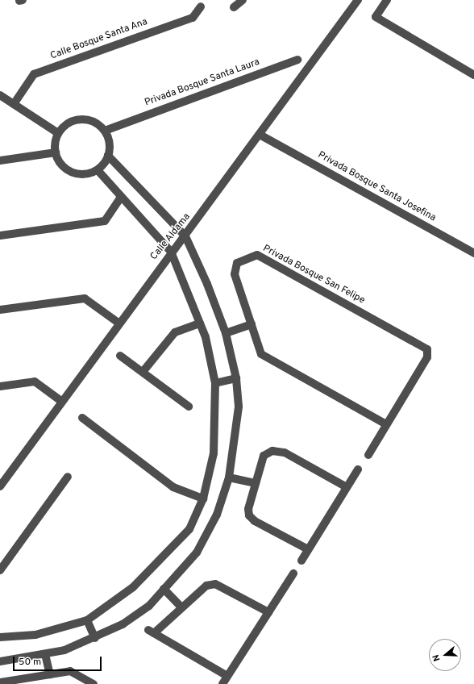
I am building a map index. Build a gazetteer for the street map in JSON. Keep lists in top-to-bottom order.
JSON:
{
  "streets": {
    "street": [
      "Calle Bosque Santa Ana",
      "Privada Bosque Santa Laura",
      "Privada Bosque Santa Josefina",
      "Calle Aldama",
      "Privada Bosque San Felipe"
    ]
  },
  "crossings": [
    ["Privada Bosque Santa Josefina", "Calle Aldama"]
  ],
  "scale_bar": "50 m",
  "north": "left"
}
